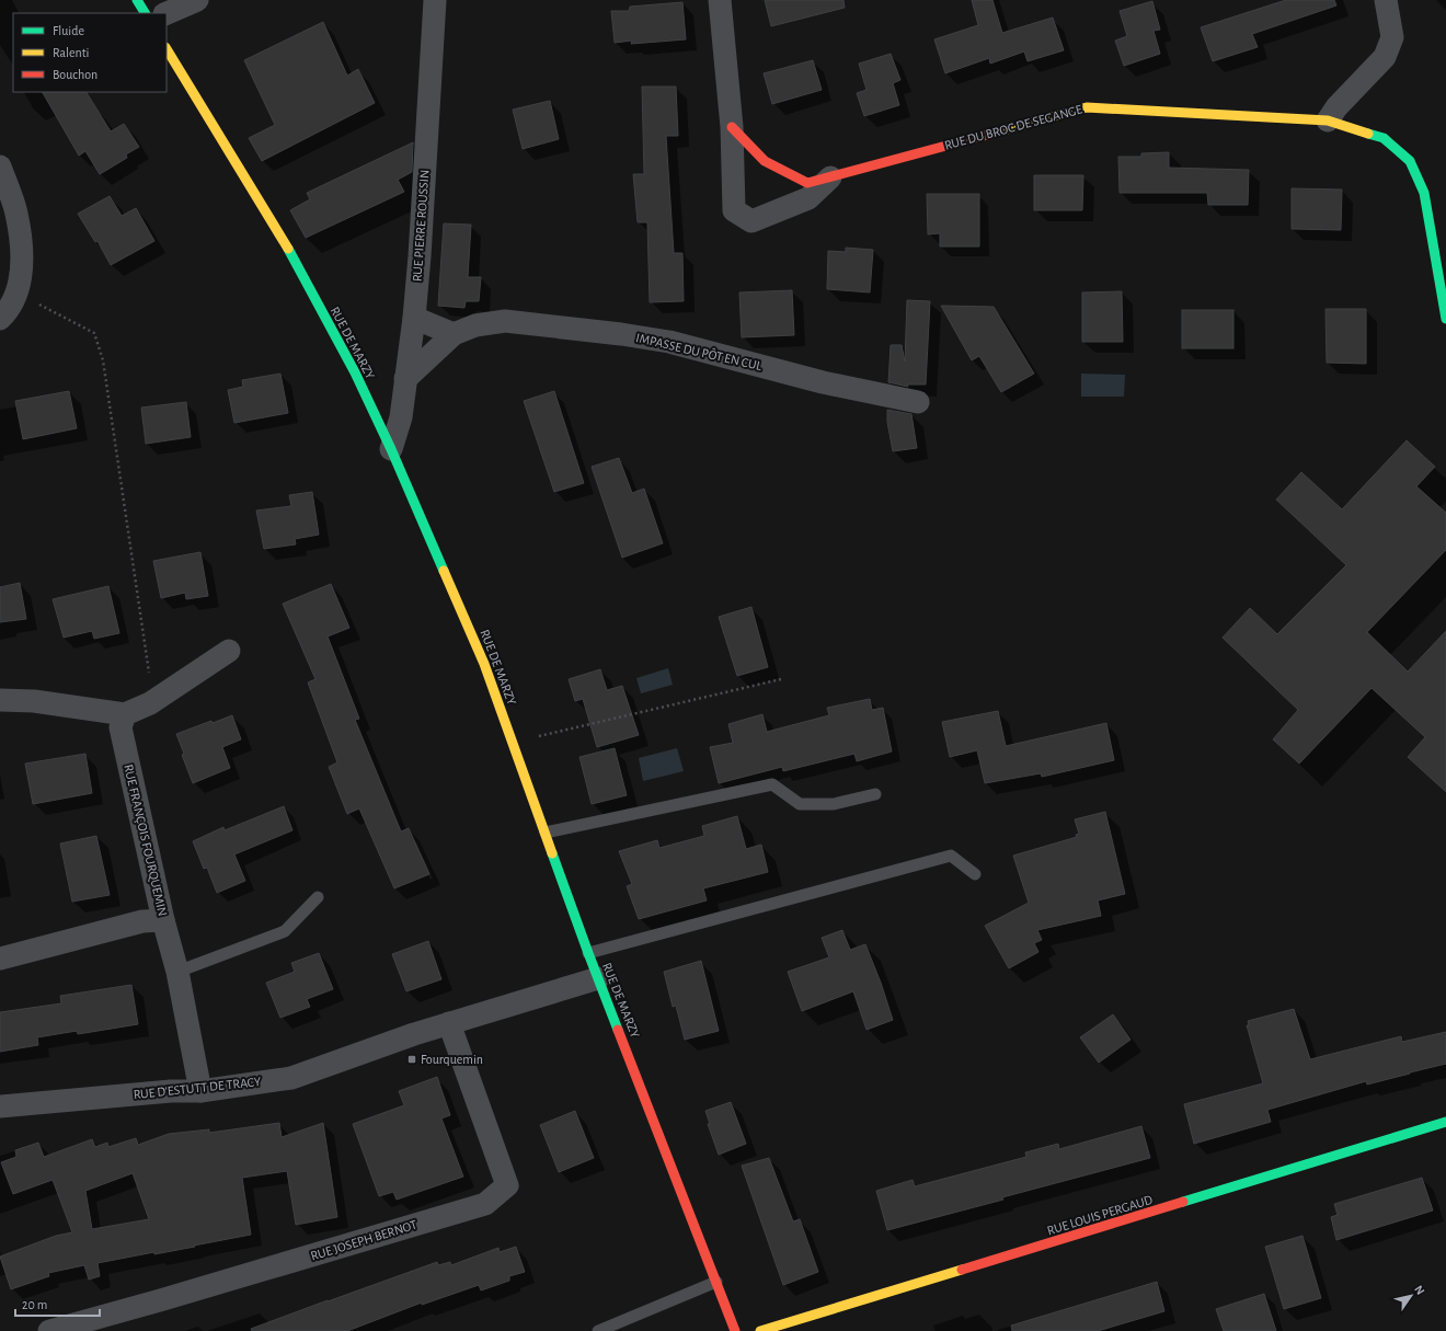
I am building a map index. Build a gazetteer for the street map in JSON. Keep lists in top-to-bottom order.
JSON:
{
  "streets": {
    "street": [
      "RUE DU BROC DE SEGANGE",
      "RUE PIERRE ROUSSIN",
      "RUE DE MARZY",
      "IMPASSE DU PÔT EN CUL",
      "RUE FRANÇOIS FOURQUEMIN",
      "RUE D'ESTUTT DE TRACY",
      "RUE LOUIS PERGAUD",
      "RUE JOSEPH BERNOT"
    ]
  },
  "crossings": [
    ["RUE PIERRE ROUSSIN", "RUE DE MARZY"],
    ["RUE DE MARZY", "RUE D'ESTUTT DE TRACY"],
    ["RUE FRANÇOIS FOURQUEMIN", "RUE D'ESTUTT DE TRACY"],
    ["RUE D'ESTUTT DE TRACY", "RUE JOSEPH BERNOT"]
  ],
  "places": {
    "transit": ["Fourquemin"]
  },
  "legend": ["Fluide", "Ralenti", "Bouchon"],
  "scale_bar": "20 m",
  "north": "top right"
}
